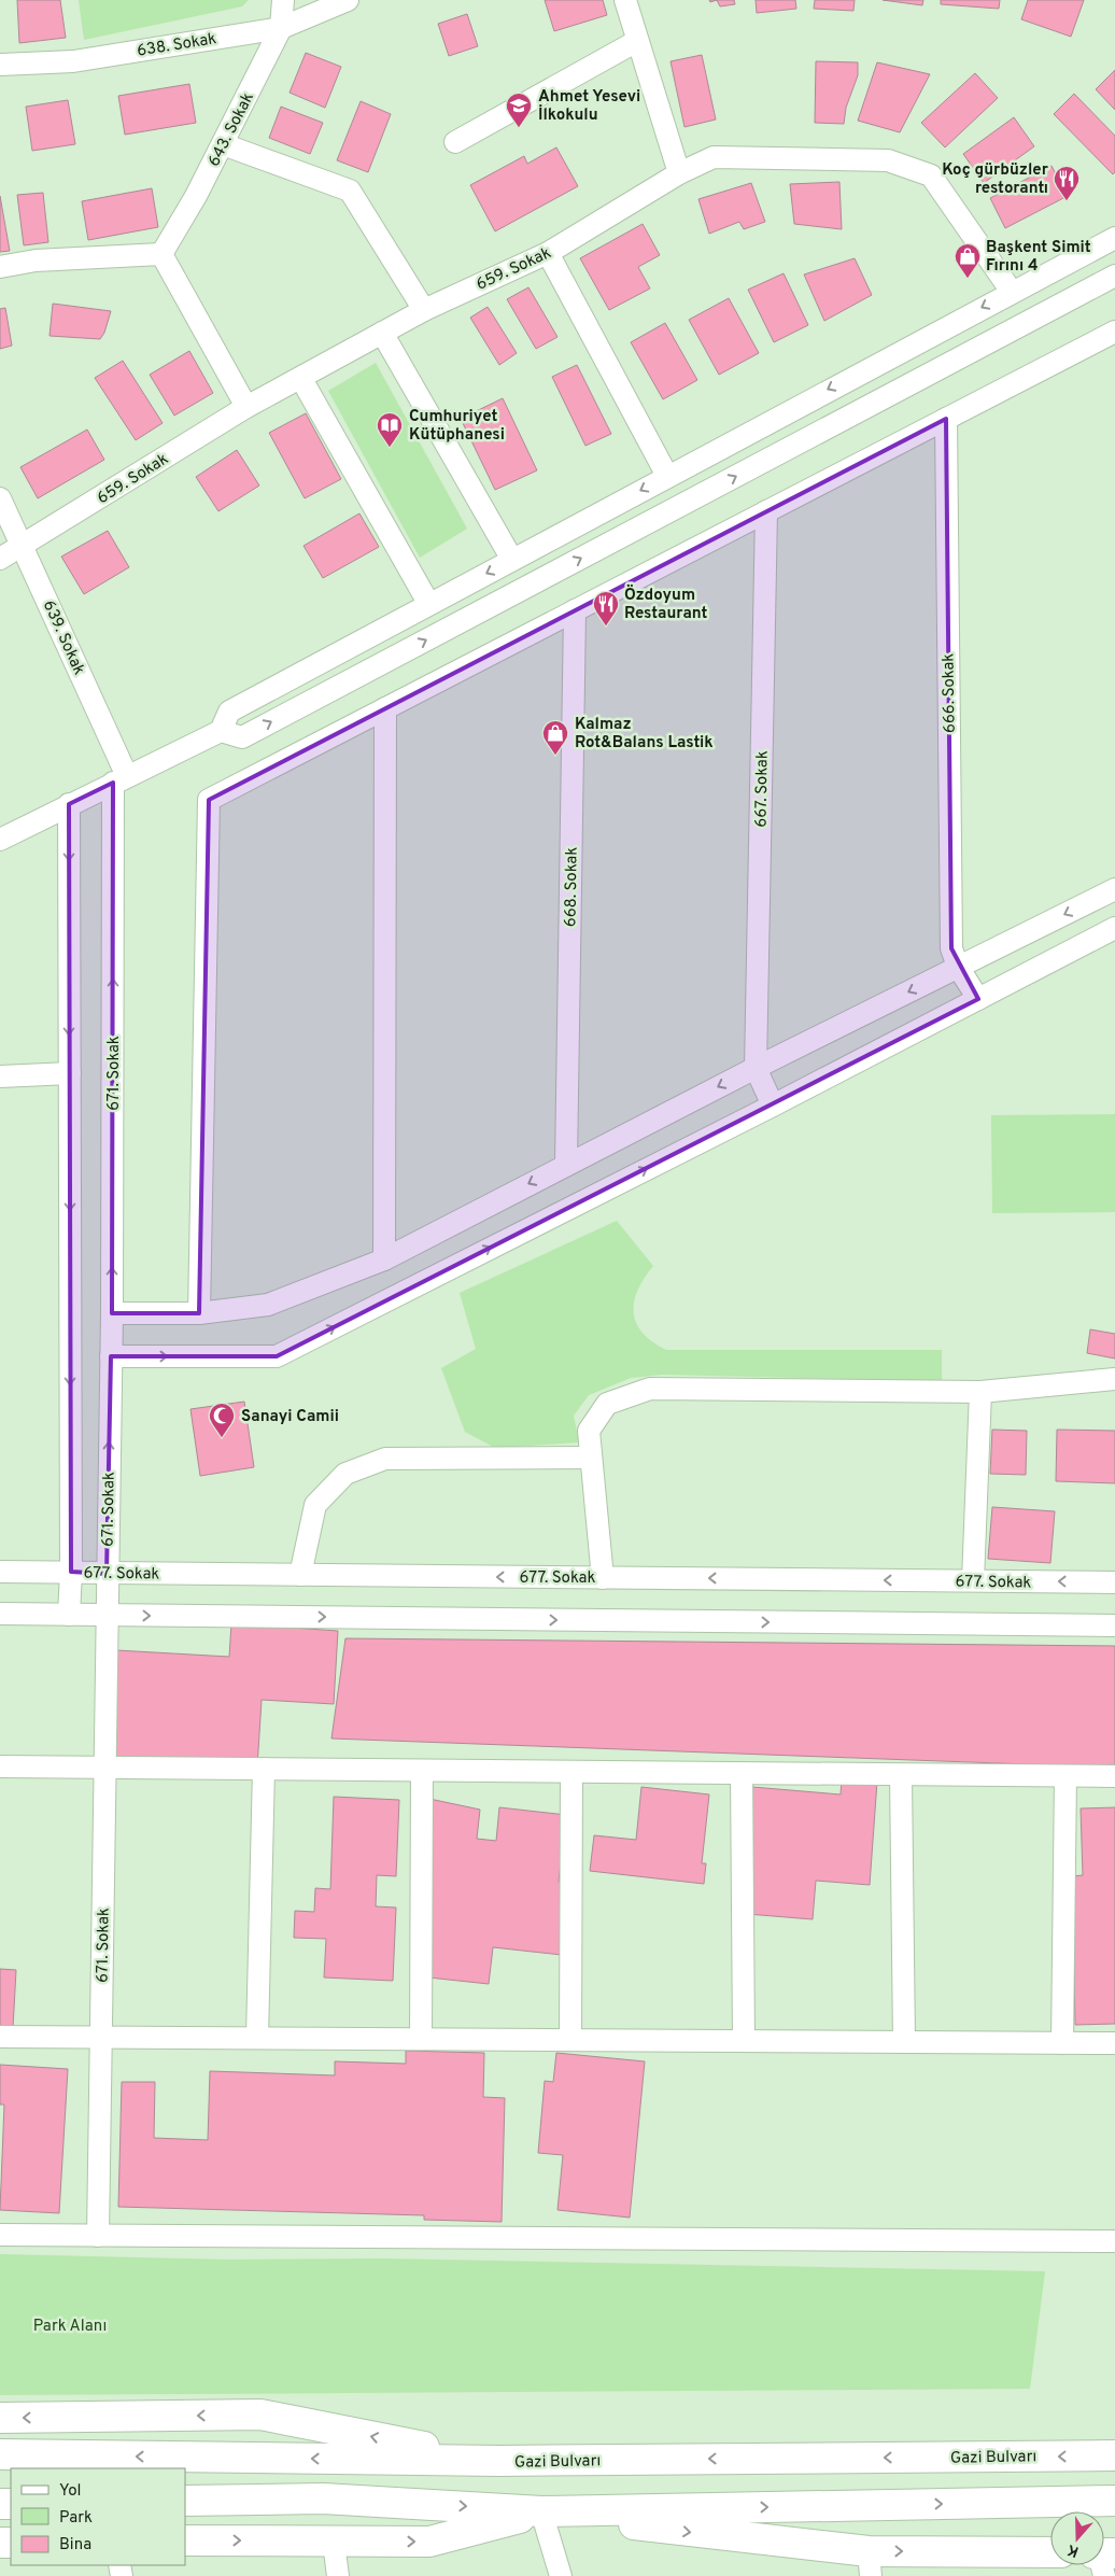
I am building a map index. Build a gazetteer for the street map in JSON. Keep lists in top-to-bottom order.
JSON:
{
  "streets": {
    "highway": ["Gazi Bulvarı"],
    "street": [
      "638. Sokak",
      "643. Sokak",
      "659. Sokak",
      "639. Sokak",
      "666. Sokak",
      "667. Sokak",
      "668. Sokak",
      "671. Sokak",
      "677. Sokak"
    ]
  },
  "crossings": [
    ["638. Sokak", "643. Sokak"],
    ["659. Sokak", "639. Sokak"],
    ["639. Sokak", "671. Sokak"],
    ["671. Sokak", "677. Sokak"]
  ],
  "parks": ["Park Alanı"],
  "places": {
    "school or university": ["Ahmet Yesevi İlkokulu"],
    "restaurant": ["Koç gürbüzler restorantı", "Özdoyum Restaurant"],
    "shop": ["Başkent Simit Fırını 4", "Kalmaz Rot&Balans Lastik"],
    "library": ["Cumhuriyet Kütüphanesi"],
    "mosque": ["Sanayi Camii"]
  },
  "legend": ["Yol", "Park", "Bina"],
  "north": "bottom"
}
